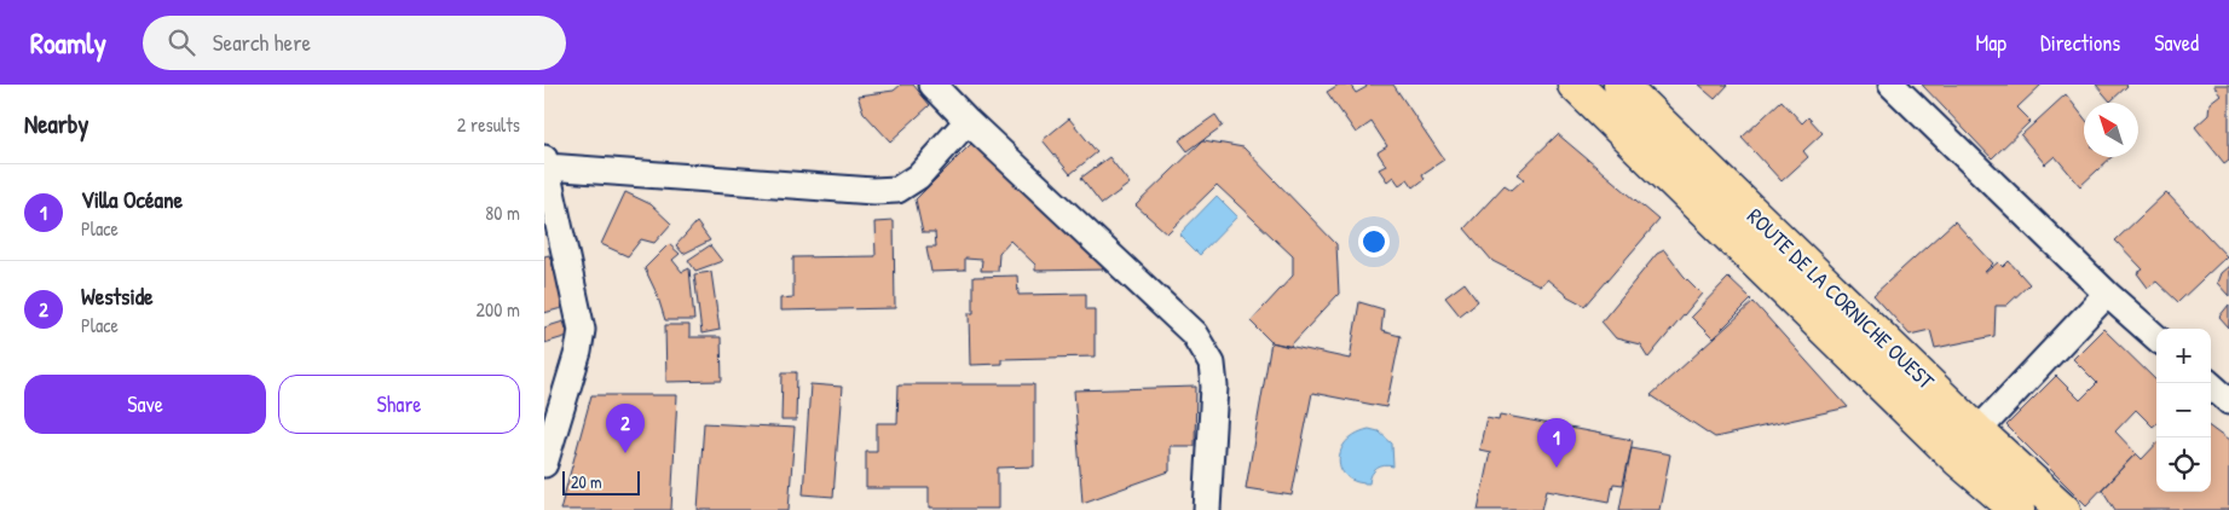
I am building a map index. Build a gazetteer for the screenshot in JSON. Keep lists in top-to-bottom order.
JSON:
{
  "streets": {
    "highway": ["ROUTE DE LA CORNICHE OUEST"]
  },
  "scale_bar": "20 m",
  "north": "top left",
  "page": {
    "header": "Roamly",
    "search": "Search here",
    "nav": ["Map", "Directions", "Saved"],
    "heading": ["Nearby", "2 results"],
    "list": [
      {
        "mark": "1",
        "name": "Villa Océane",
        "note": "Place",
        "value": "80 m"
      },
      {
        "mark": "2",
        "name": "Westside",
        "note": "Place",
        "value": "200 m"
      }
    ],
    "map_buttons": ["+", "−"],
    "buttons": ["Save", "Share"],
    "pins": ["2", "1"],
    "scale": "20 m"
  }
}
